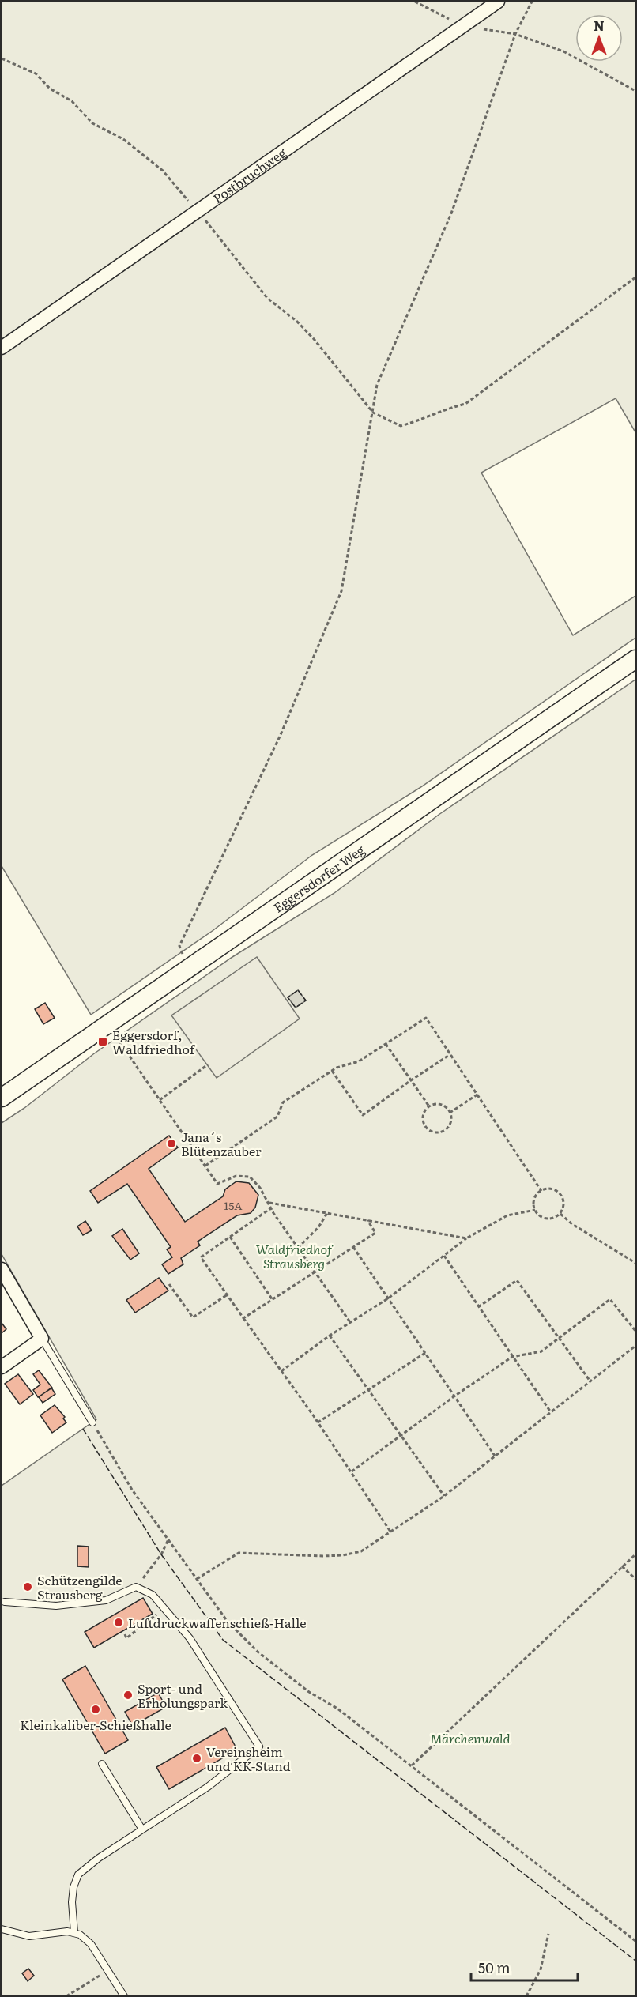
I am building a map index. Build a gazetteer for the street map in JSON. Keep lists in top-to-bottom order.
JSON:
{
  "streets": {
    "main road": ["Eggersdorfer Weg"],
    "street": ["Postbruchweg"]
  },
  "parks": ["Waldfriedhof Strausberg", "Märchenwald"],
  "places": {
    "transit": ["Eggersdorf, Waldfriedhof"],
    "other": [
      "Jana´s Blütenzauber",
      "Schützengilde Strausberg",
      "Luftdruckwaffenschieß-Halle",
      "Sport- und Erholungspark",
      "Kleinkaliber-Schießhalle",
      "Vereinsheim und KK-Stand"
    ]
  },
  "house_numbers": ["15A"],
  "scale_bar": "50 m",
  "north": "top"
}
